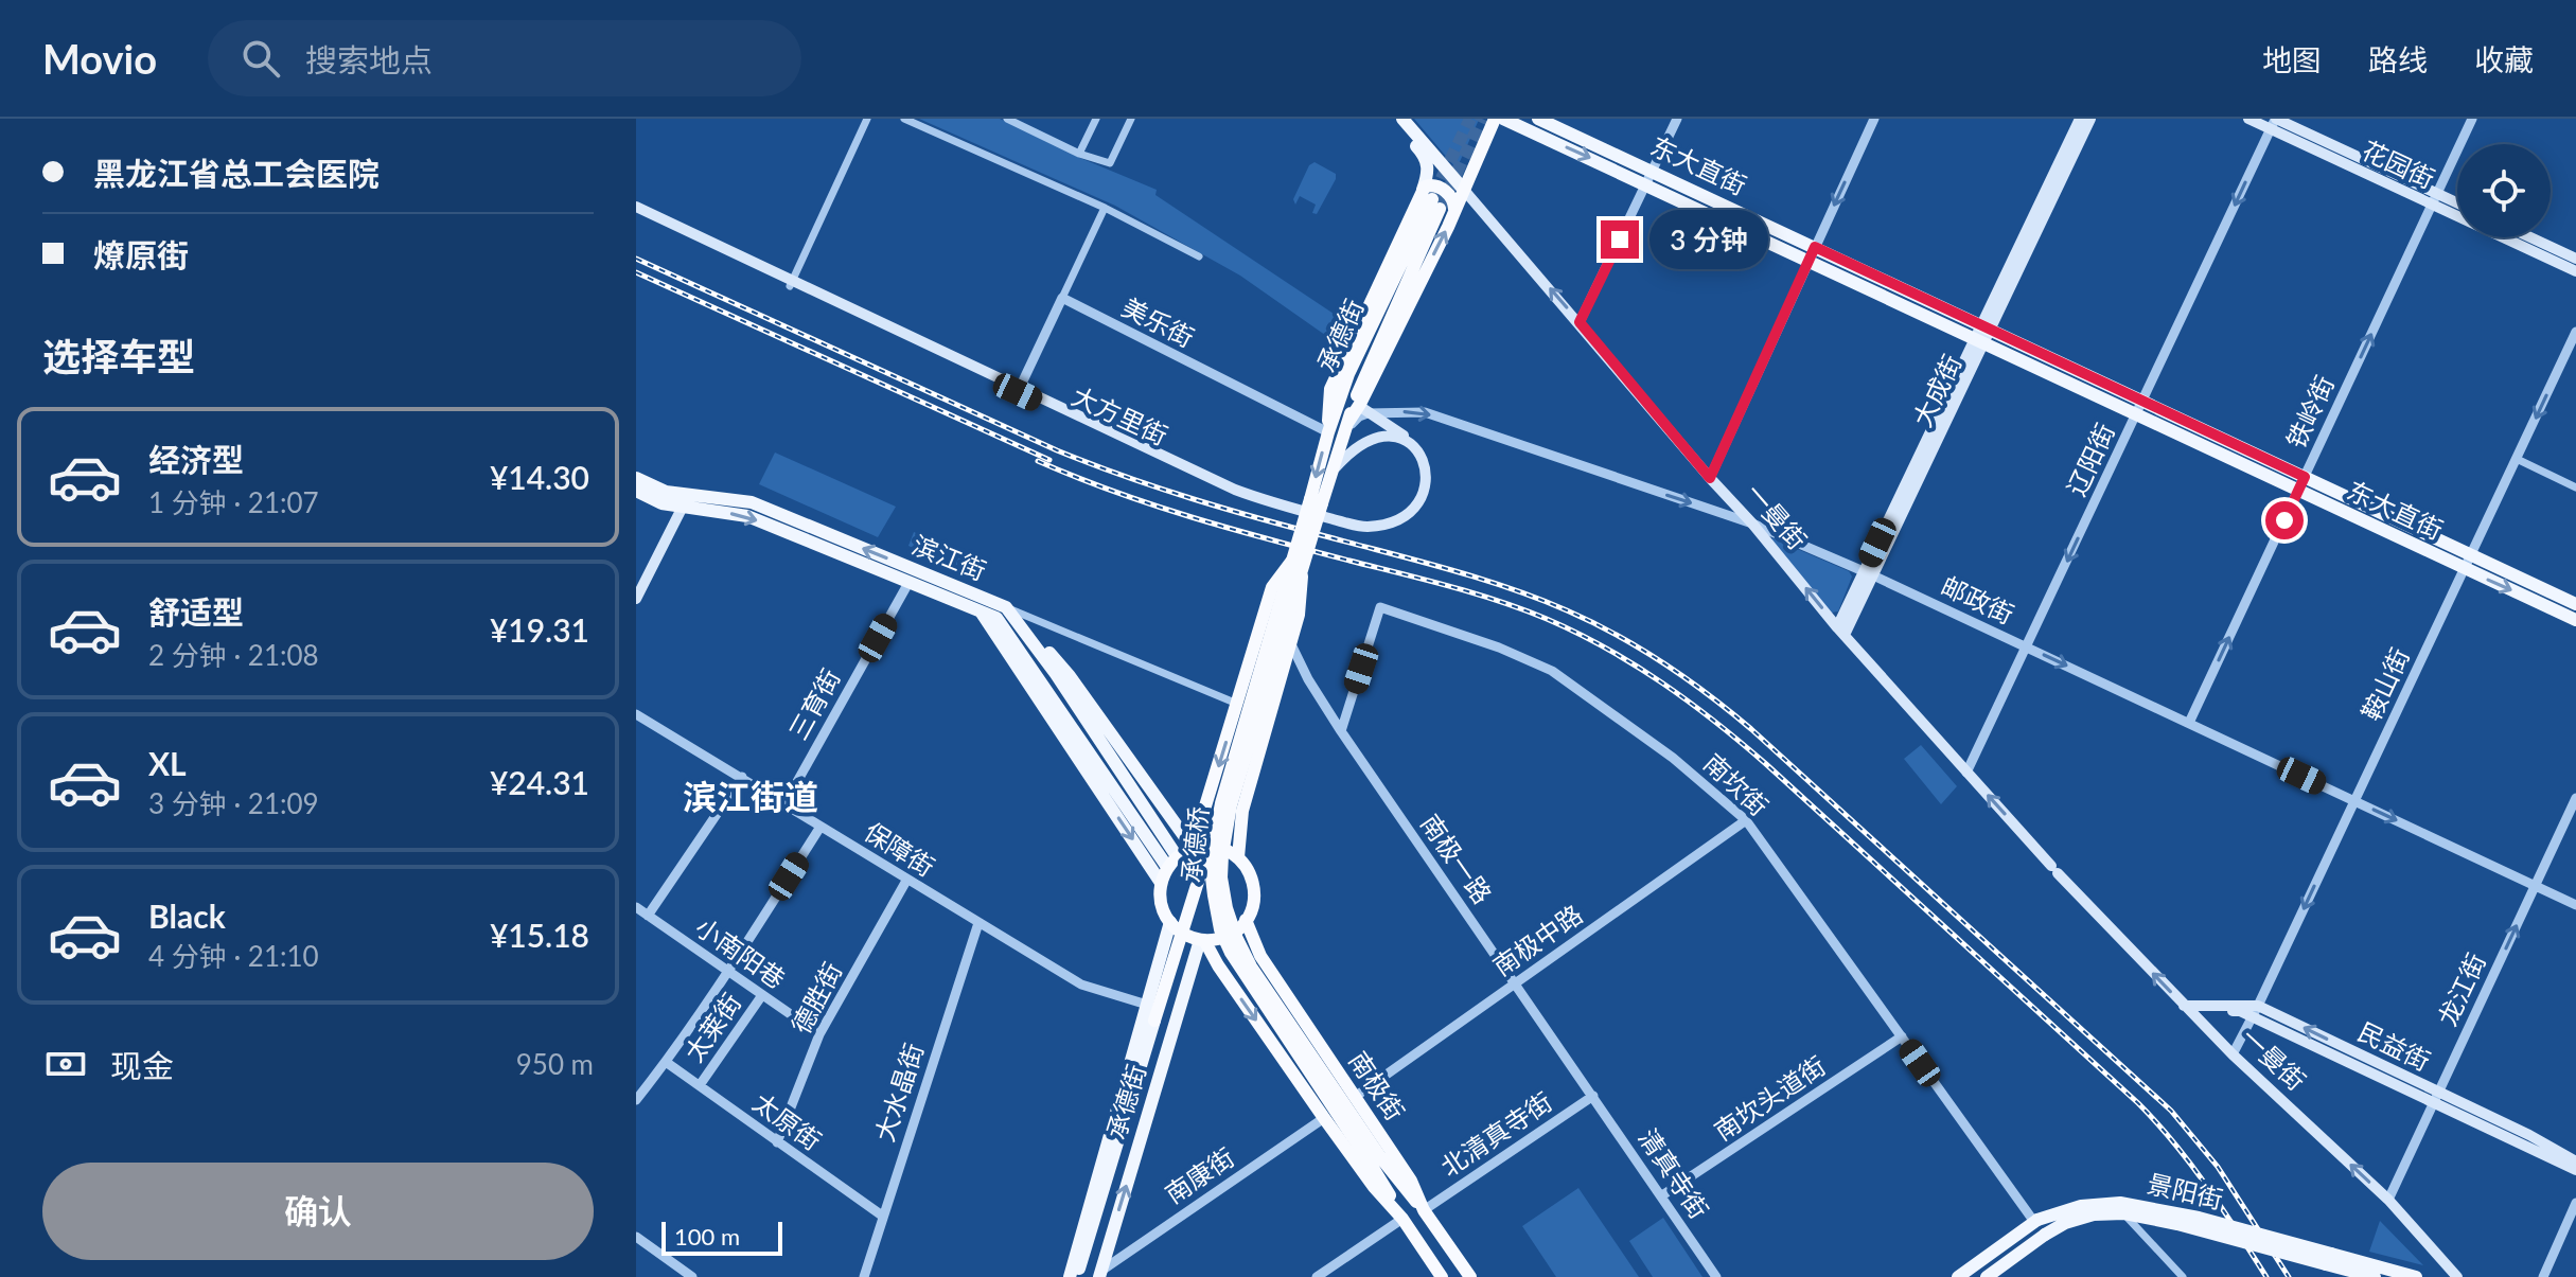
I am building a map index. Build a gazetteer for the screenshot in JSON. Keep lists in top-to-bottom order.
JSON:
{
  "streets": {
    "highway": ["承德街", "承德桥", "南极街"],
    "main road": [
      "花园街",
      "东大直街",
      "大成街",
      "大方里街",
      "一曼街",
      "滨江街",
      "民益街",
      "景阳街"
    ],
    "street": [
      "美乐街",
      "铁岭街",
      "辽阳街",
      "邮政街",
      "鞍山街",
      "三育街",
      "南坎街",
      "保障街",
      "南极一路",
      "南极中路",
      "小南阳巷",
      "龙江街",
      "德胜街",
      "太莱街",
      "大水晶街",
      "南坎头道街",
      "太原街",
      "北清真寺街",
      "清真寺街",
      "南康街"
    ]
  },
  "crossings": [
    ["花园街", "铁岭街"],
    ["花园街", "辽阳街"],
    ["东大直街", "大成街"],
    ["东大直街", "铁岭街"],
    ["东大直街", "辽阳街"],
    ["东大直街", "鞍山街"],
    ["美乐街", "承德街"],
    ["承德街", "大方里街"],
    ["承德街", "承德桥"],
    ["承德街", "南极街"],
    ["承德街", "南康街"],
    ["大成街", "一曼街"],
    ["大成街", "邮政街"],
    ["铁岭街", "邮政街"],
    ["大方里街", "邮政街"],
    ["辽阳街", "一曼街"],
    ["辽阳街", "邮政街"],
    ["一曼街", "邮政街"],
    ["一曼街", "鞍山街"],
    ["一曼街", "龙江街"],
    ["一曼街", "民益街"],
    ["滨江街", "三育街"],
    ["邮政街", "鞍山街"],
    ["邮政街", "龙江街"],
    ["鞍山街", "民益街"],
    ["三育街", "保障街"],
    ["南坎街", "南极一路"],
    ["南坎街", "南极中路"],
    ["南坎街", "南坎头道街"],
    ["南坎街", "景阳街"],
    ["保障街", "德胜街"],
    ["保障街", "大水晶街"],
    ["南极一路", "南极中路"],
    ["南极一路", "北清真寺街"],
    ["南极一路", "清真寺街"],
    ["南极中路", "南极街"],
    ["小南阳巷", "德胜街"],
    ["小南阳巷", "太莱街"],
    ["龙江街", "民益街"],
    ["德胜街", "太原街"],
    ["太莱街", "太原街"],
    ["南极街", "北清真寺街"],
    ["大水晶街", "太原街"],
    ["南坎头道街", "清真寺街"],
    ["北清真寺街", "清真寺街"]
  ],
  "one_way": [
    "铁岭街",
    "辽阳街",
    "一曼街",
    "邮政街",
    "鞍山街",
    "龙江街"
  ],
  "districts": ["滨江街道"],
  "scale_bar": "100 m",
  "page": {
    "header": "Movio",
    "search": "搜索地点",
    "nav": ["地图", "路线", "收藏"],
    "banner": ["黑龙江省总工会医院", "燎原街"],
    "bubble": "3 分钟",
    "heading": "选择车型",
    "list": [
      {
        "name": "经济型",
        "note": "1 分钟 · 21:07",
        "value": "¥14.30"
      },
      {
        "name": "舒适型",
        "note": "2 分钟 · 21:08",
        "value": "¥19.31"
      },
      {
        "name": "XL",
        "note": "3 分钟 · 21:09",
        "value": "¥24.31"
      },
      {
        "name": "Black",
        "note": "4 分钟 · 21:10",
        "value": "¥15.18"
      }
    ],
    "pay": ["现金", "950 m"],
    "buttons": "确认",
    "scale": "100 m"
  }
}
